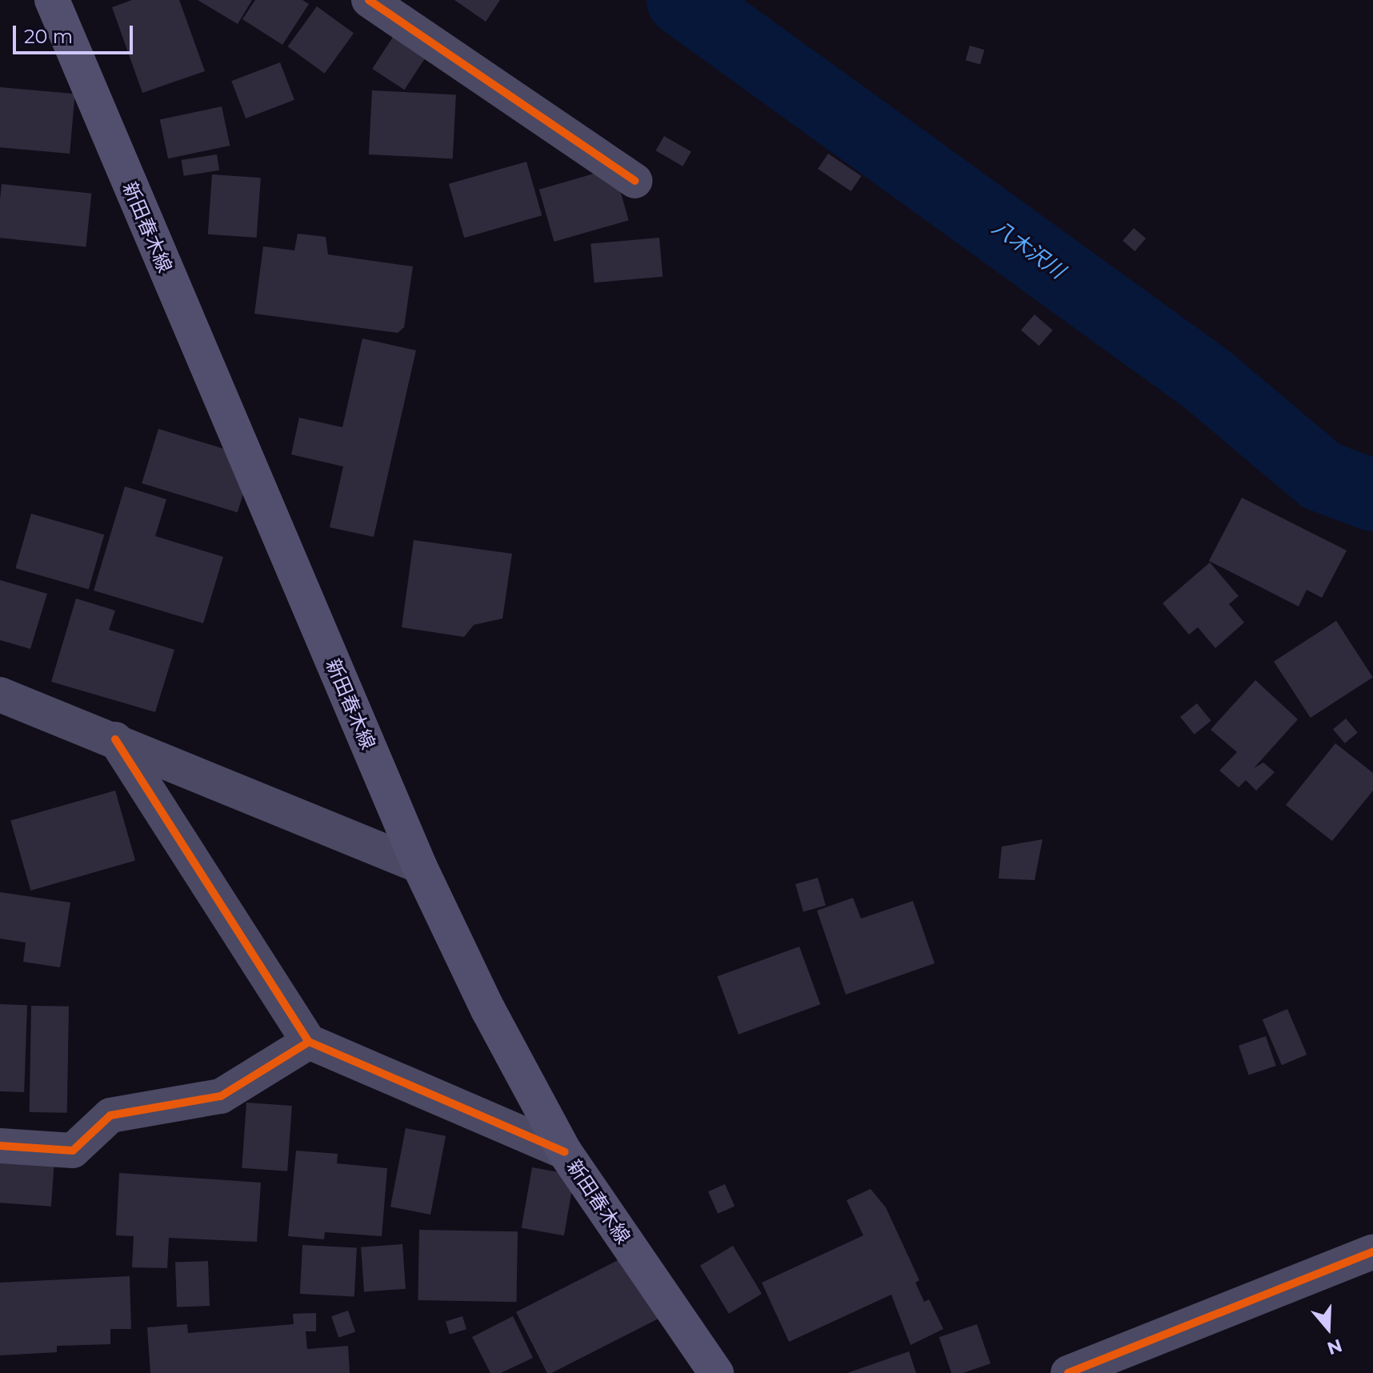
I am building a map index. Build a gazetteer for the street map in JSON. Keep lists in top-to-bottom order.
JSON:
{
  "streets": {
    "main road": ["新田春木線"]
  },
  "water": ["八木沢川"],
  "scale_bar": "20 m",
  "north": "bottom"
}
